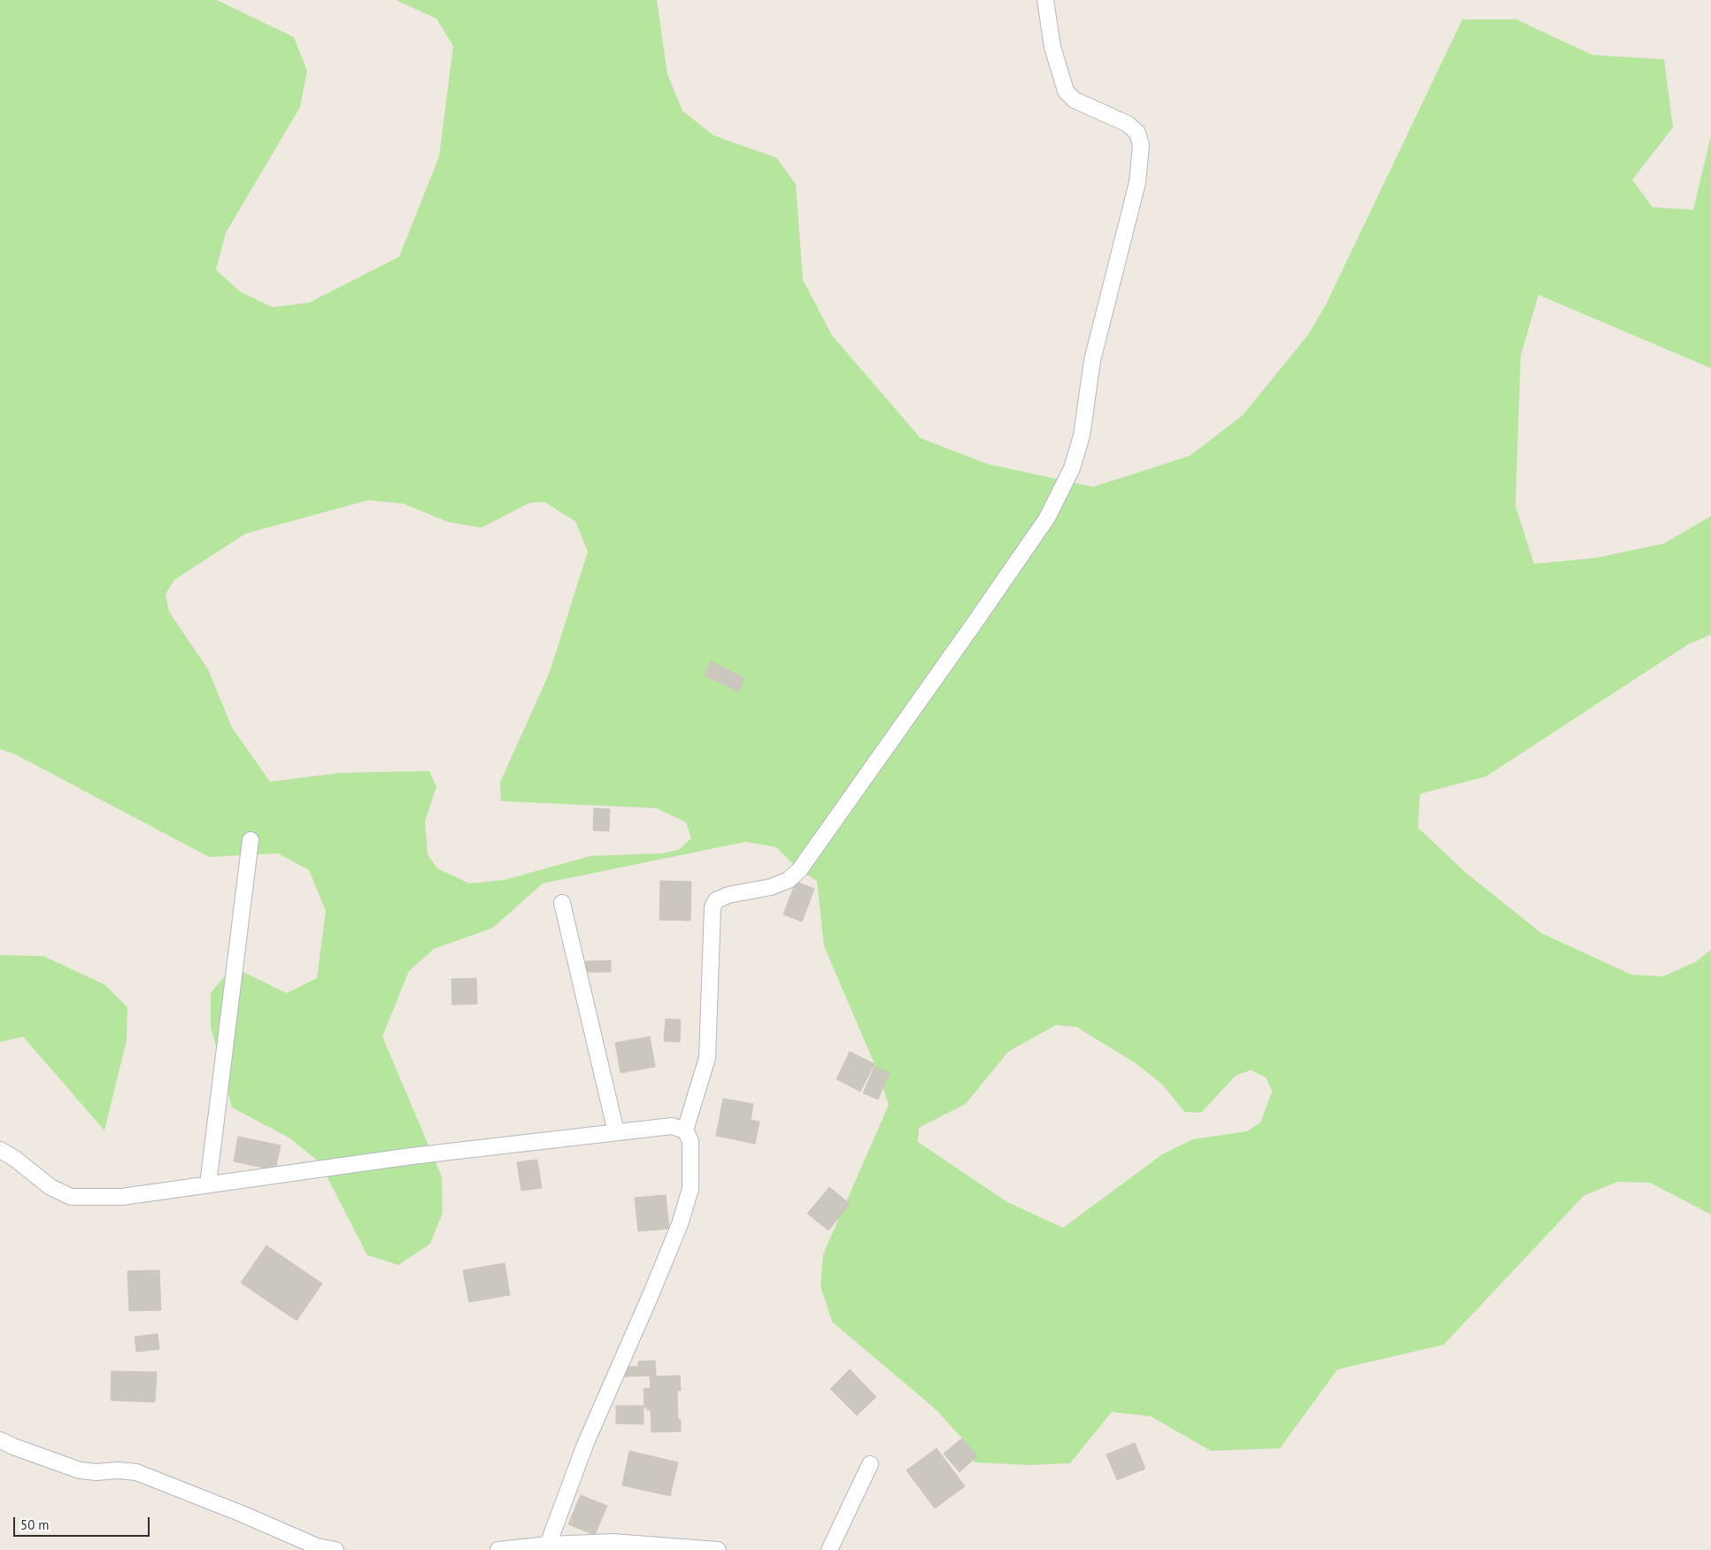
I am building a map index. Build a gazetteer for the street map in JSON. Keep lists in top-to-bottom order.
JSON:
{
  "scale_bar": "50 m"
}
